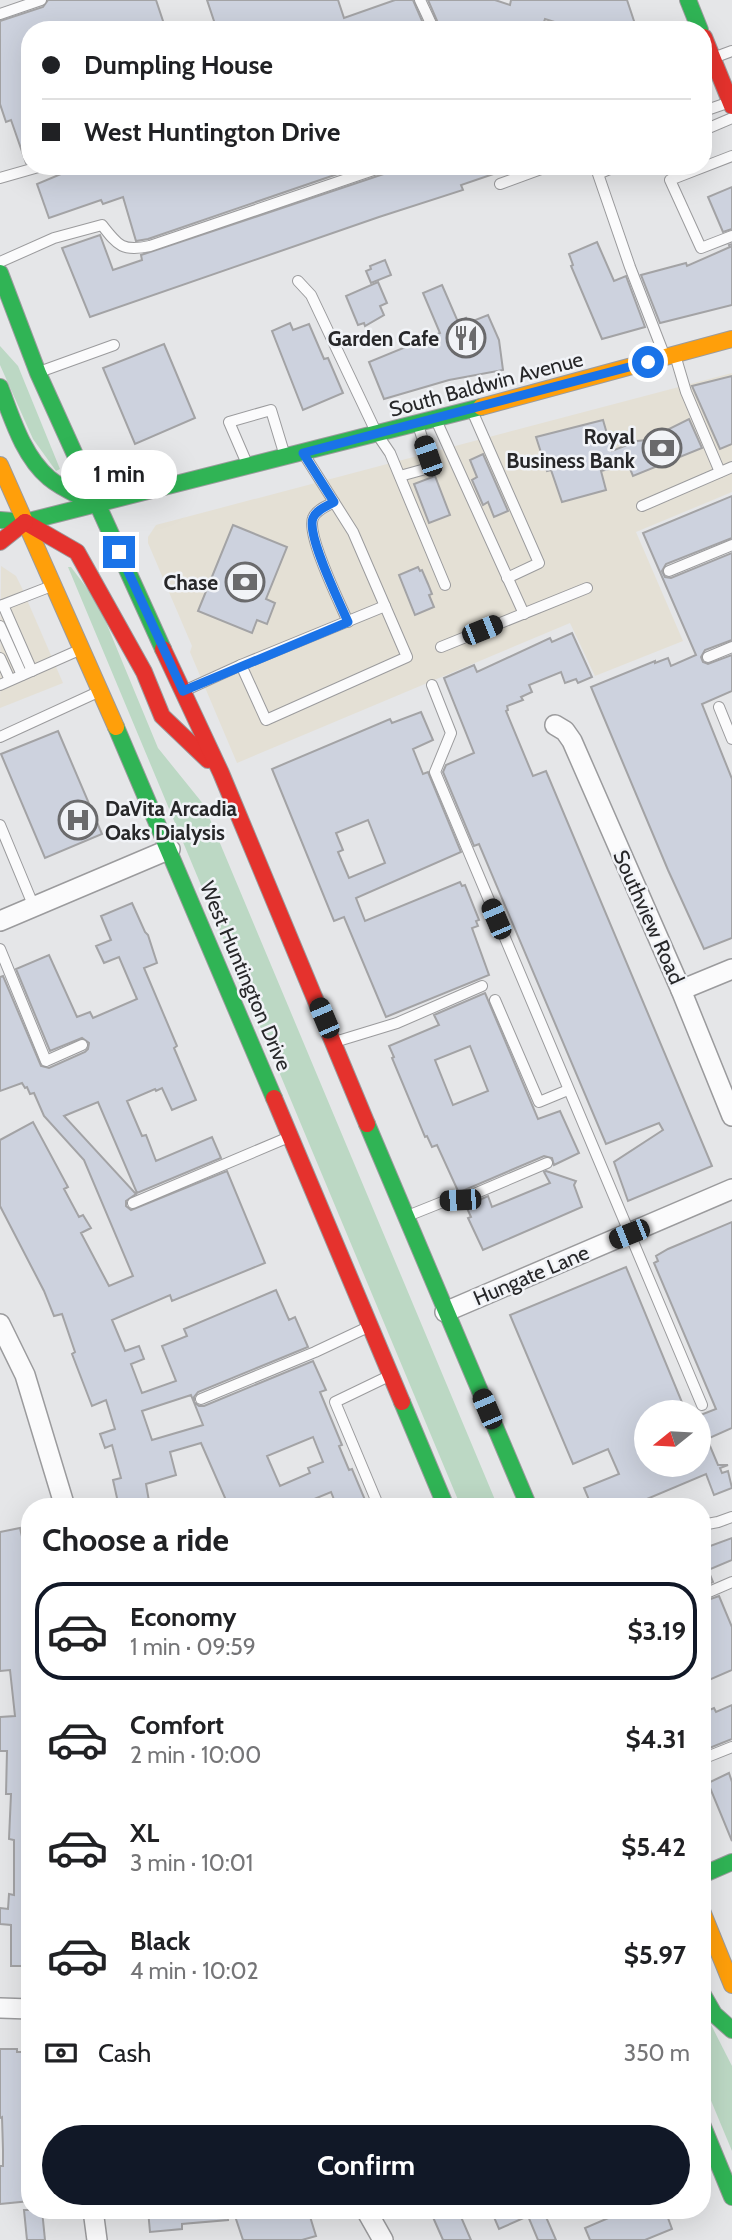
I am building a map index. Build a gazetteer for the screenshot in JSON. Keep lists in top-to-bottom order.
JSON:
{
  "streets": {
    "main road": ["South Baldwin Avenue", "West Huntington Drive"],
    "street": ["Southview Road", "Hungate Lane"]
  },
  "crossings": [
    ["South Baldwin Avenue", "West Huntington Drive"]
  ],
  "places": {
    "restaurant": ["Garden Cafe"],
    "bank": ["Royal Business Bank", "Chase"],
    "hospital": ["DaVita Arcadia Oaks Dialysis"]
  },
  "north": "left",
  "page": {
    "banner": ["Dumpling House", "West Huntington Drive"],
    "bubble": "1 min",
    "heading": "Choose a ride",
    "list": [
      {
        "name": "Economy",
        "note": "1 min · 09:59",
        "value": "$3.19"
      },
      {
        "name": "Comfort",
        "note": "2 min · 10:00",
        "value": "$4.31"
      },
      {
        "name": "XL",
        "note": "3 min · 10:01",
        "value": "$5.42"
      },
      {
        "name": "Black",
        "note": "4 min · 10:02",
        "value": "$5.97"
      }
    ],
    "pay": ["Cash", "350 m"],
    "buttons": "Confirm"
  }
}
